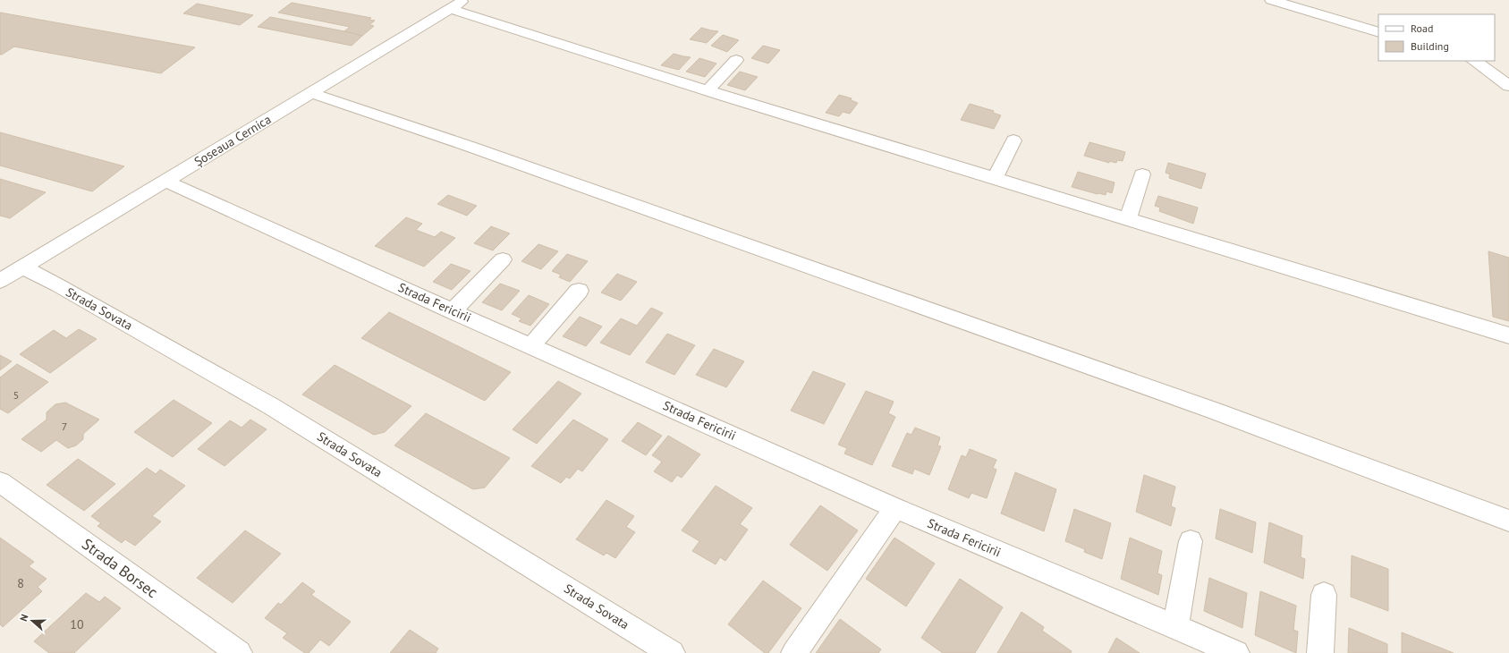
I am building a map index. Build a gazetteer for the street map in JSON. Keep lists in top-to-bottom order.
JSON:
{
  "streets": {
    "street": [
      "Șoseaua Cernica",
      "Strada Fericirii",
      "Strada Sovata",
      "Strada Borsec"
    ]
  },
  "crossings": [
    ["Șoseaua Cernica", "Strada Fericirii"],
    ["Șoseaua Cernica", "Strada Sovata"]
  ],
  "house_numbers": [
    "5",
    "7",
    "8",
    "10"
  ],
  "legend": ["Road", "Building"],
  "north": "left"
}
